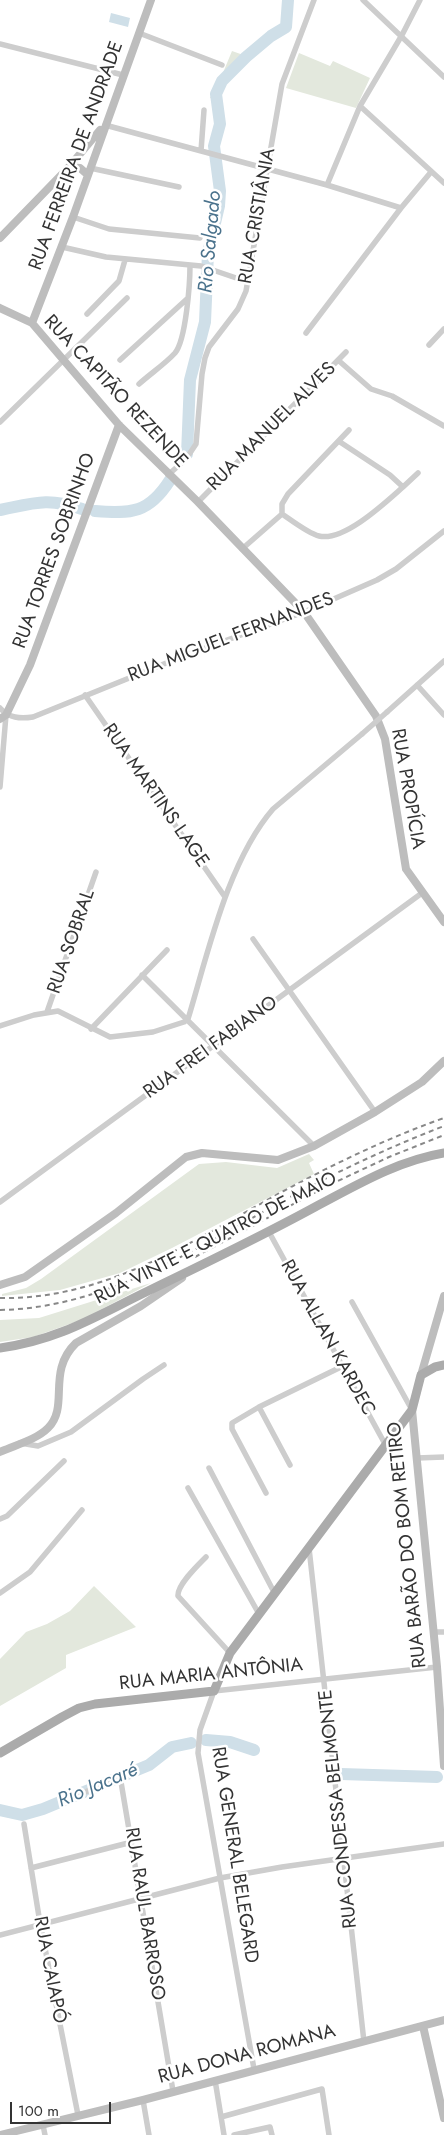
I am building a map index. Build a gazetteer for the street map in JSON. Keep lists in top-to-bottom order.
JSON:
{
  "streets": {
    "main road": [
      "RUA VINTE E QUATRO DE MAIO",
      "RUA BARÃO DO BOM RETIRO",
      "RUA MARIA ANTÔNIA",
      "RUA GENERAL BELEGARD"
    ],
    "street": [
      "RUA FERREIRA DE ANDRADE",
      "RUA CRISTIÂNIA",
      "RUA CAPITÃO REZENDE",
      "RUA MANUEL ALVES",
      "RUA TORRES SOBRINHO",
      "RUA MIGUEL FERNANDES",
      "RUA PROPÍCIA",
      "RUA MARTINS LAGE",
      "RUA SOBRAL",
      "RUA FREI FABIANO",
      "RUA ALLAN KARDEC",
      "RUA CONDESSA BELMONTE",
      "RUA RAUL BARROSO",
      "RUA CAIAPÓ",
      "RUA DONA ROMANA"
    ]
  },
  "crossings": [
    ["RUA FERREIRA DE ANDRADE", "RUA CAPITÃO REZENDE"],
    ["RUA CRISTIÂNIA", "RUA CAPITÃO REZENDE"],
    ["RUA CAPITÃO REZENDE", "RUA MANUEL ALVES"],
    ["RUA CAPITÃO REZENDE", "RUA TORRES SOBRINHO"],
    ["RUA CAPITÃO REZENDE", "RUA MIGUEL FERNANDES"],
    ["RUA CAPITÃO REZENDE", "RUA PROPÍCIA"],
    ["RUA TORRES SOBRINHO", "RUA MIGUEL FERNANDES"],
    ["RUA MIGUEL FERNANDES", "RUA PROPÍCIA"],
    ["RUA MIGUEL FERNANDES", "RUA MARTINS LAGE"],
    ["RUA PROPÍCIA", "RUA FREI FABIANO"],
    ["RUA VINTE E QUATRO DE MAIO", "RUA ALLAN KARDEC"],
    ["RUA ALLAN KARDEC", "RUA GENERAL BELEGARD"],
    ["RUA BARÃO DO BOM RETIRO", "RUA MARIA ANTÔNIA"],
    ["RUA BARÃO DO BOM RETIRO", "RUA GENERAL BELEGARD"],
    ["RUA MARIA ANTÔNIA", "RUA CONDESSA BELMONTE"],
    ["RUA MARIA ANTÔNIA", "RUA GENERAL BELEGARD"],
    ["RUA CONDESSA BELMONTE", "RUA GENERAL BELEGARD"],
    ["RUA CONDESSA BELMONTE", "RUA DONA ROMANA"],
    ["RUA GENERAL BELEGARD", "RUA DONA ROMANA"],
    ["RUA RAUL BARROSO", "RUA DONA ROMANA"],
    ["RUA CAIAPÓ", "RUA DONA ROMANA"]
  ],
  "water": ["Rio Salgado", "Rio Jacaré"],
  "scale_bar": "100 m"
}
